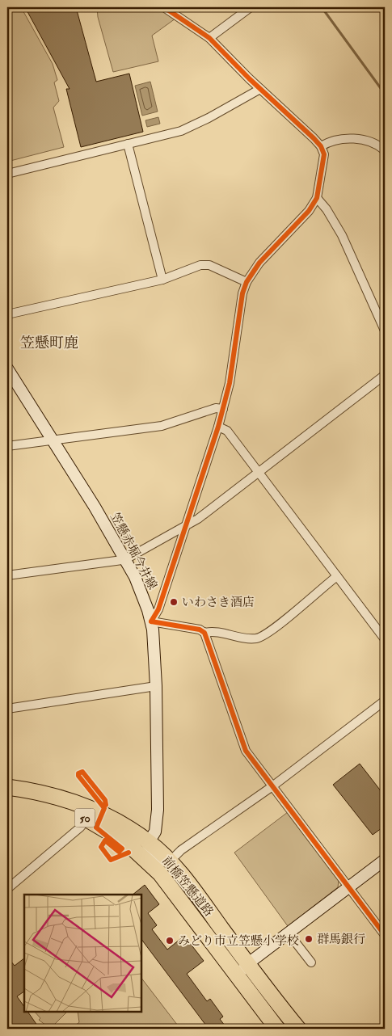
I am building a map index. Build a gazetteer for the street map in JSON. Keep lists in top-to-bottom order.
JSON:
{
  "streets": {
    "highway": ["50", "前橋笠懸道路"],
    "main road": ["笠懸赤堀今井線"]
  },
  "crossings": [
    ["笠懸赤堀今井線", "50"],
    ["笠懸赤堀今井線", "前橋笠懸道路"],
    ["50", "前橋笠懸道路"]
  ],
  "districts": ["笠懸町鹿"],
  "places": ["いわさき酒店", "群馬銀行", "みどり市立笠懸小学校"]
}
